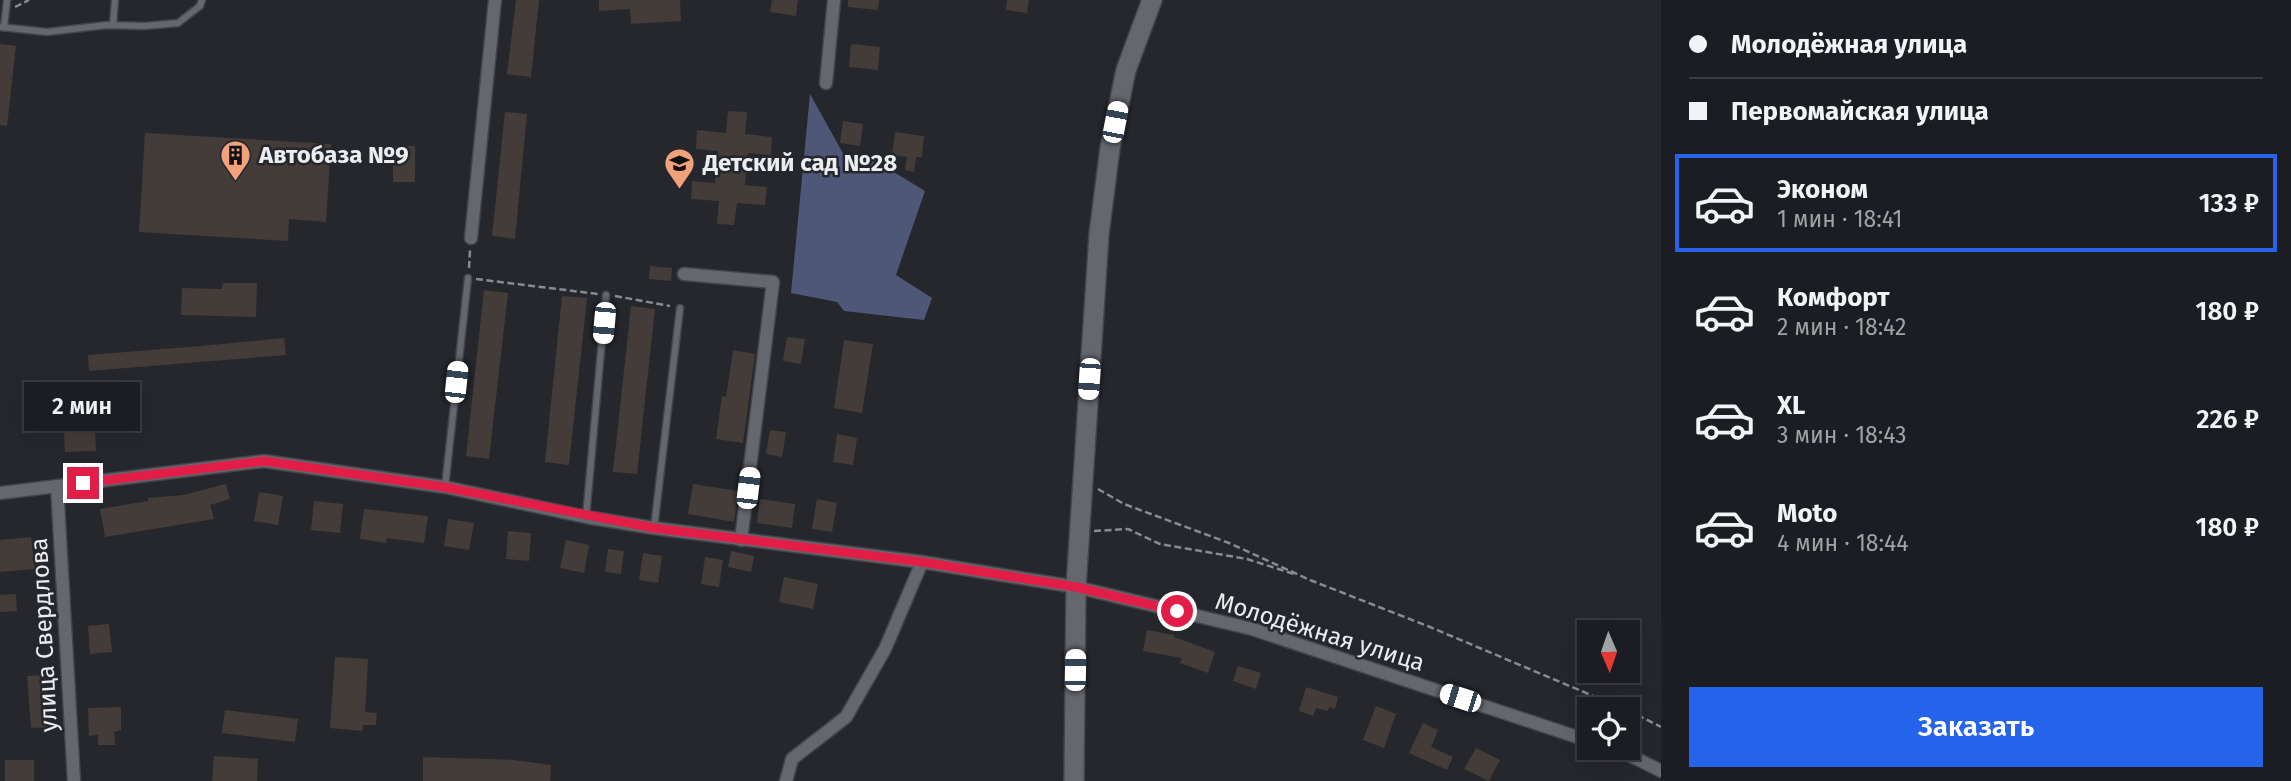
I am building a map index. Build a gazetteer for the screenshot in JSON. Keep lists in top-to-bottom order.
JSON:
{
  "streets": {
    "street": ["Молодёжная улица", "улица Свердлова"]
  },
  "crossings": [
    ["Молодёжная улица", "улица Свердлова"]
  ],
  "places": {
    "building": ["Автобаза №9"],
    "school or university": ["Детский сад №28"]
  },
  "north": "bottom",
  "page": {
    "banner": ["Молодёжная улица", "Первомайская улица"],
    "list": [
      {
        "name": "Эконом",
        "note": "1 мин · 18:41",
        "value": "133 ₽"
      },
      {
        "name": "Комфорт",
        "note": "2 мин · 18:42",
        "value": "180 ₽"
      },
      {
        "name": "XL",
        "note": "3 мин · 18:43",
        "value": "226 ₽"
      },
      {
        "name": "Moto",
        "note": "4 мин · 18:44",
        "value": "180 ₽"
      }
    ],
    "bubble": "2 мин",
    "buttons": "Заказать"
  }
}
